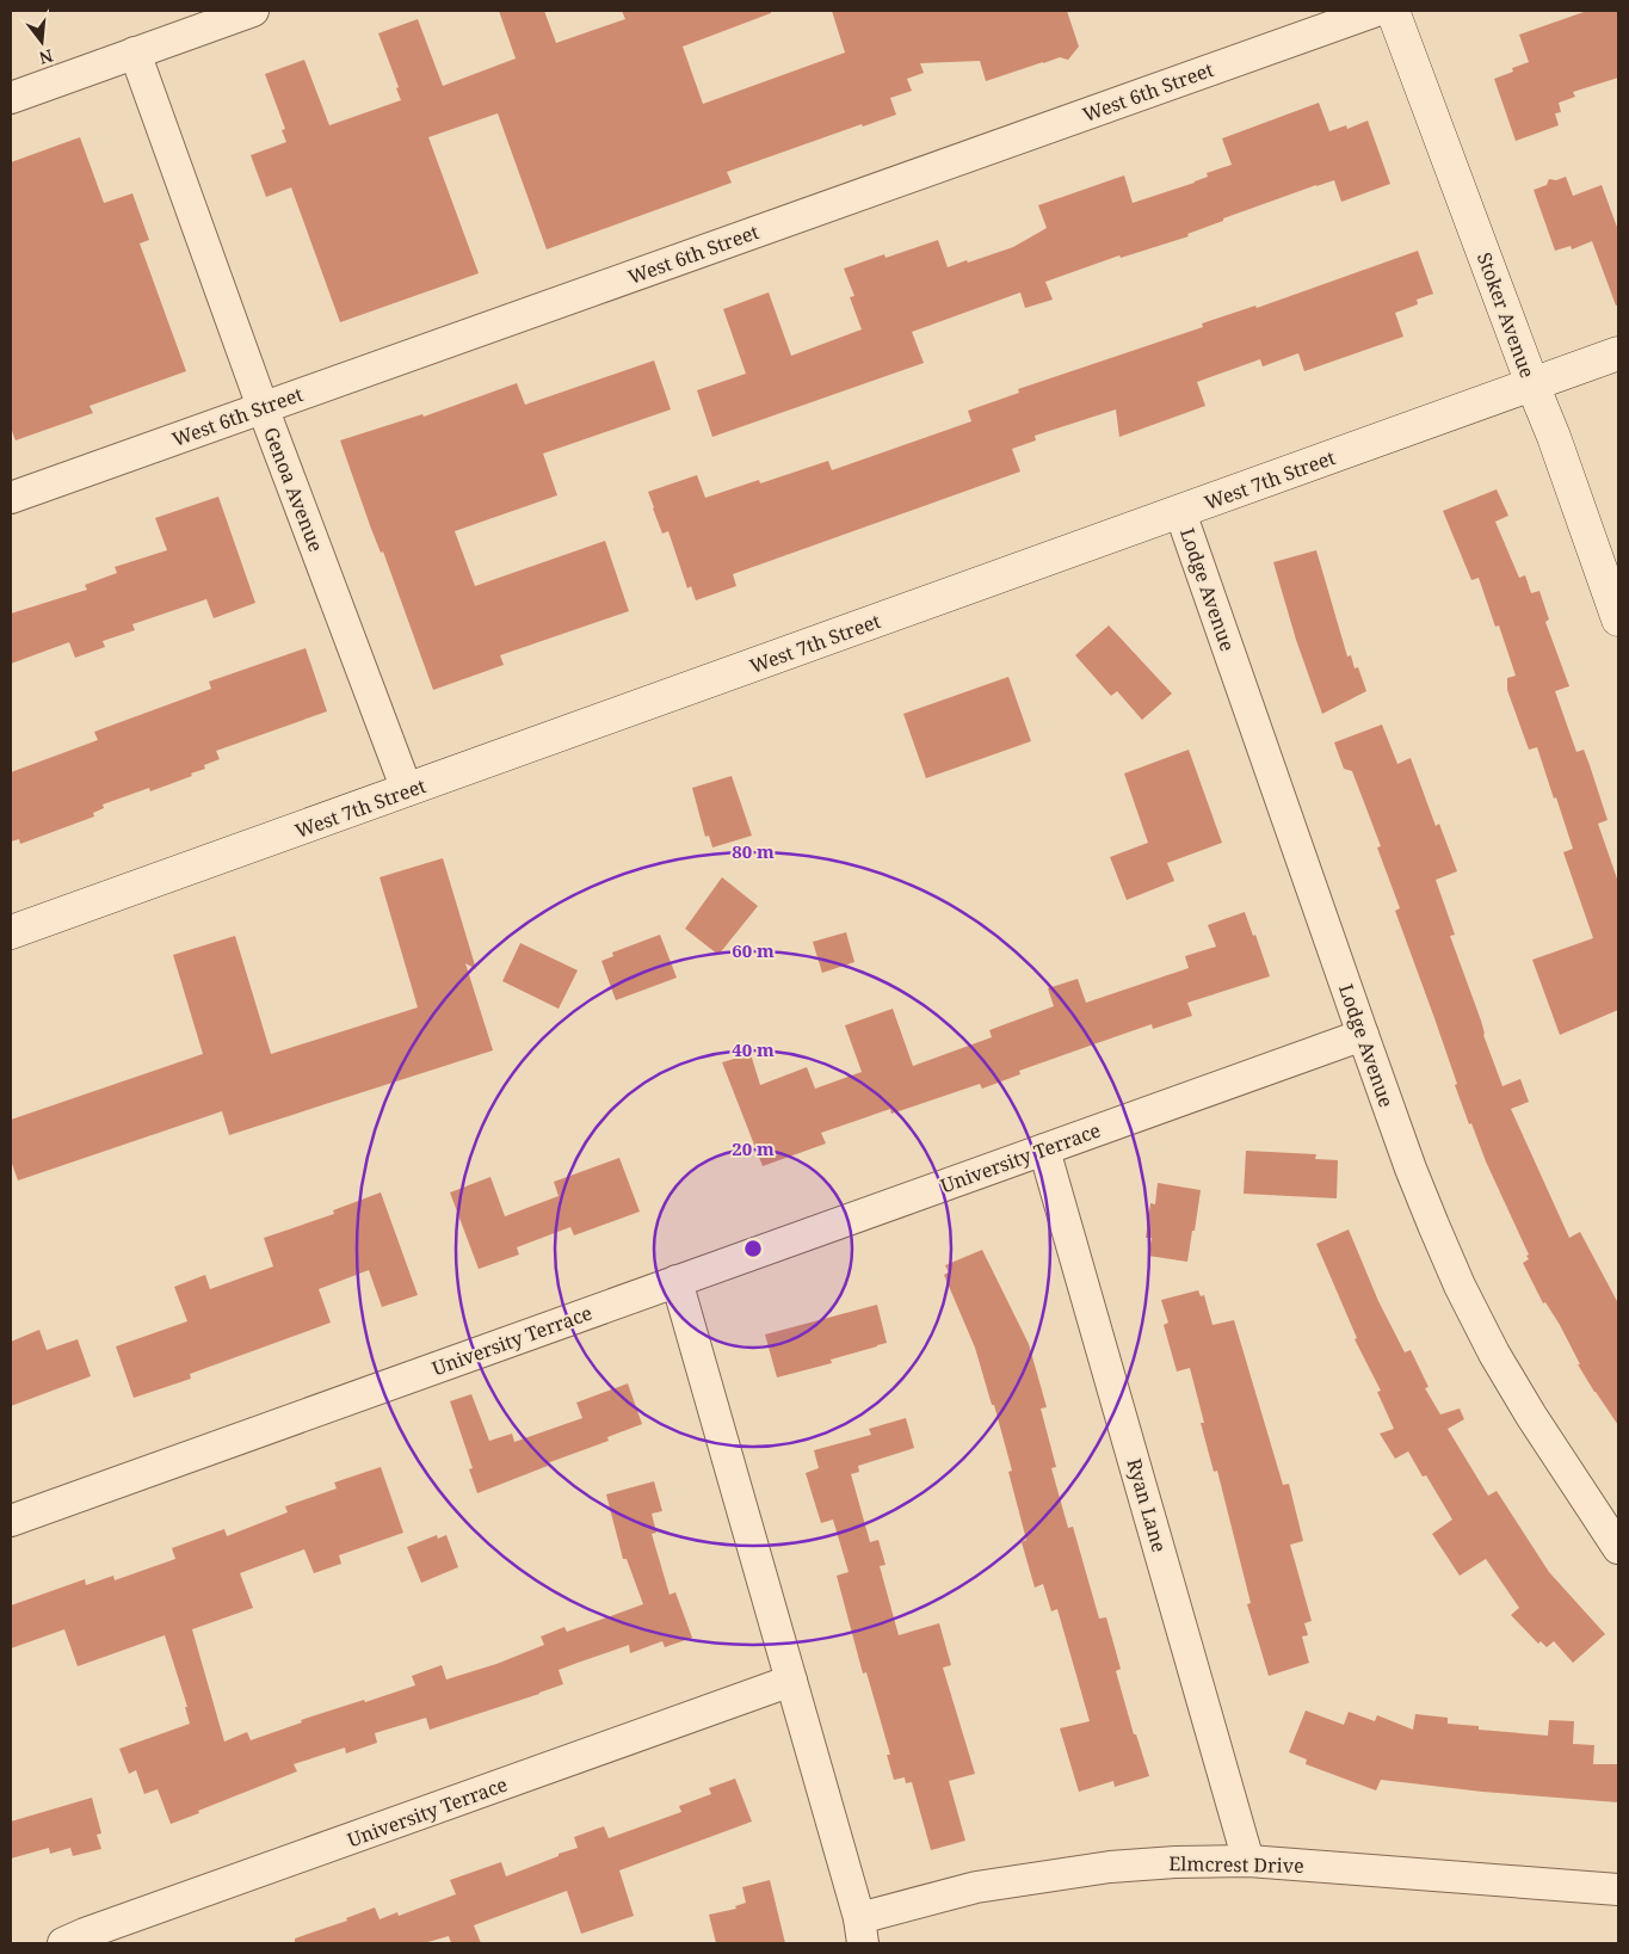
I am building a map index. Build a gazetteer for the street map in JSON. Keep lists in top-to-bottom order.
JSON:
{
  "streets": {
    "main road": ["Stoker Avenue", "West 7th Street"],
    "street": [
      "West 6th Street",
      "Genoa Avenue",
      "Lodge Avenue",
      "University Terrace",
      "Ryan Lane",
      "Elmcrest Drive"
    ]
  },
  "crossings": [
    ["West 6th Street", "Genoa Avenue"],
    ["Stoker Avenue", "West 7th Street"],
    ["West 7th Street", "Genoa Avenue"],
    ["West 7th Street", "Lodge Avenue"],
    ["Lodge Avenue", "University Terrace"],
    ["University Terrace", "Ryan Lane"],
    ["Ryan Lane", "Elmcrest Drive"]
  ],
  "north": "bottom",
  "rings": [
    "80 m",
    "60 m",
    "40 m",
    "20 m"
  ]
}
